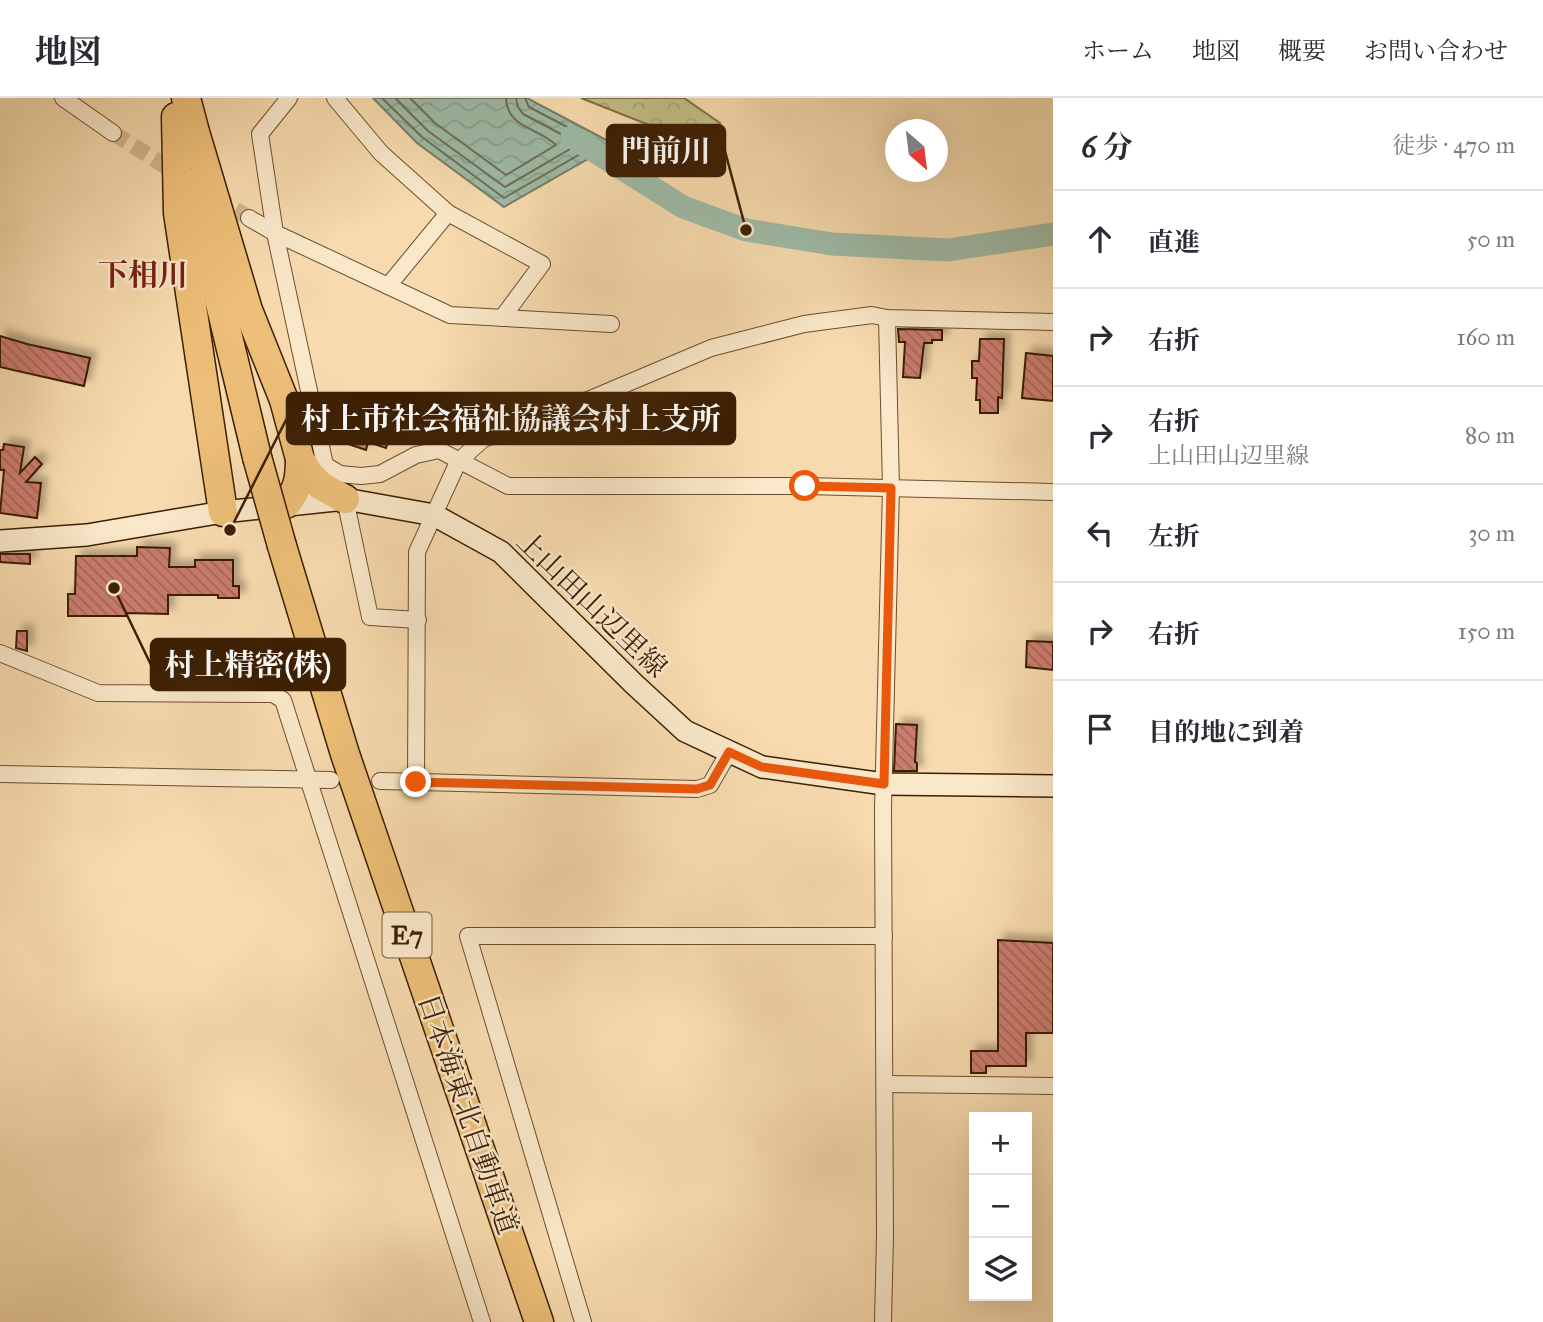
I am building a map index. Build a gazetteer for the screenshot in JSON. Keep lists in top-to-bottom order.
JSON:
{
  "streets": {
    "highway": ["E7", "日本海東北自動車道"],
    "main road": ["上山田山辺里線"]
  },
  "districts": ["下相川"],
  "places": ["門前川", "村上市社会福祉協議会村上支所", "村上精密(株)"],
  "north": "bottom right",
  "page": {
    "header": "地図",
    "nav": [
      "ホーム",
      "地図",
      "概要",
      "お問い合わせ"
    ],
    "heading": ["6 分", "徒歩 · 470 m"],
    "list": [
      ["直進", "50 m"],
      ["右折", "160 m"],
      ["右折", "上山田山辺里線", "80 m"],
      ["左折", "30 m"],
      ["右折", "150 m"],
      "目的地に到着"
    ],
    "map_buttons": ["+", "−"]
  }
}
